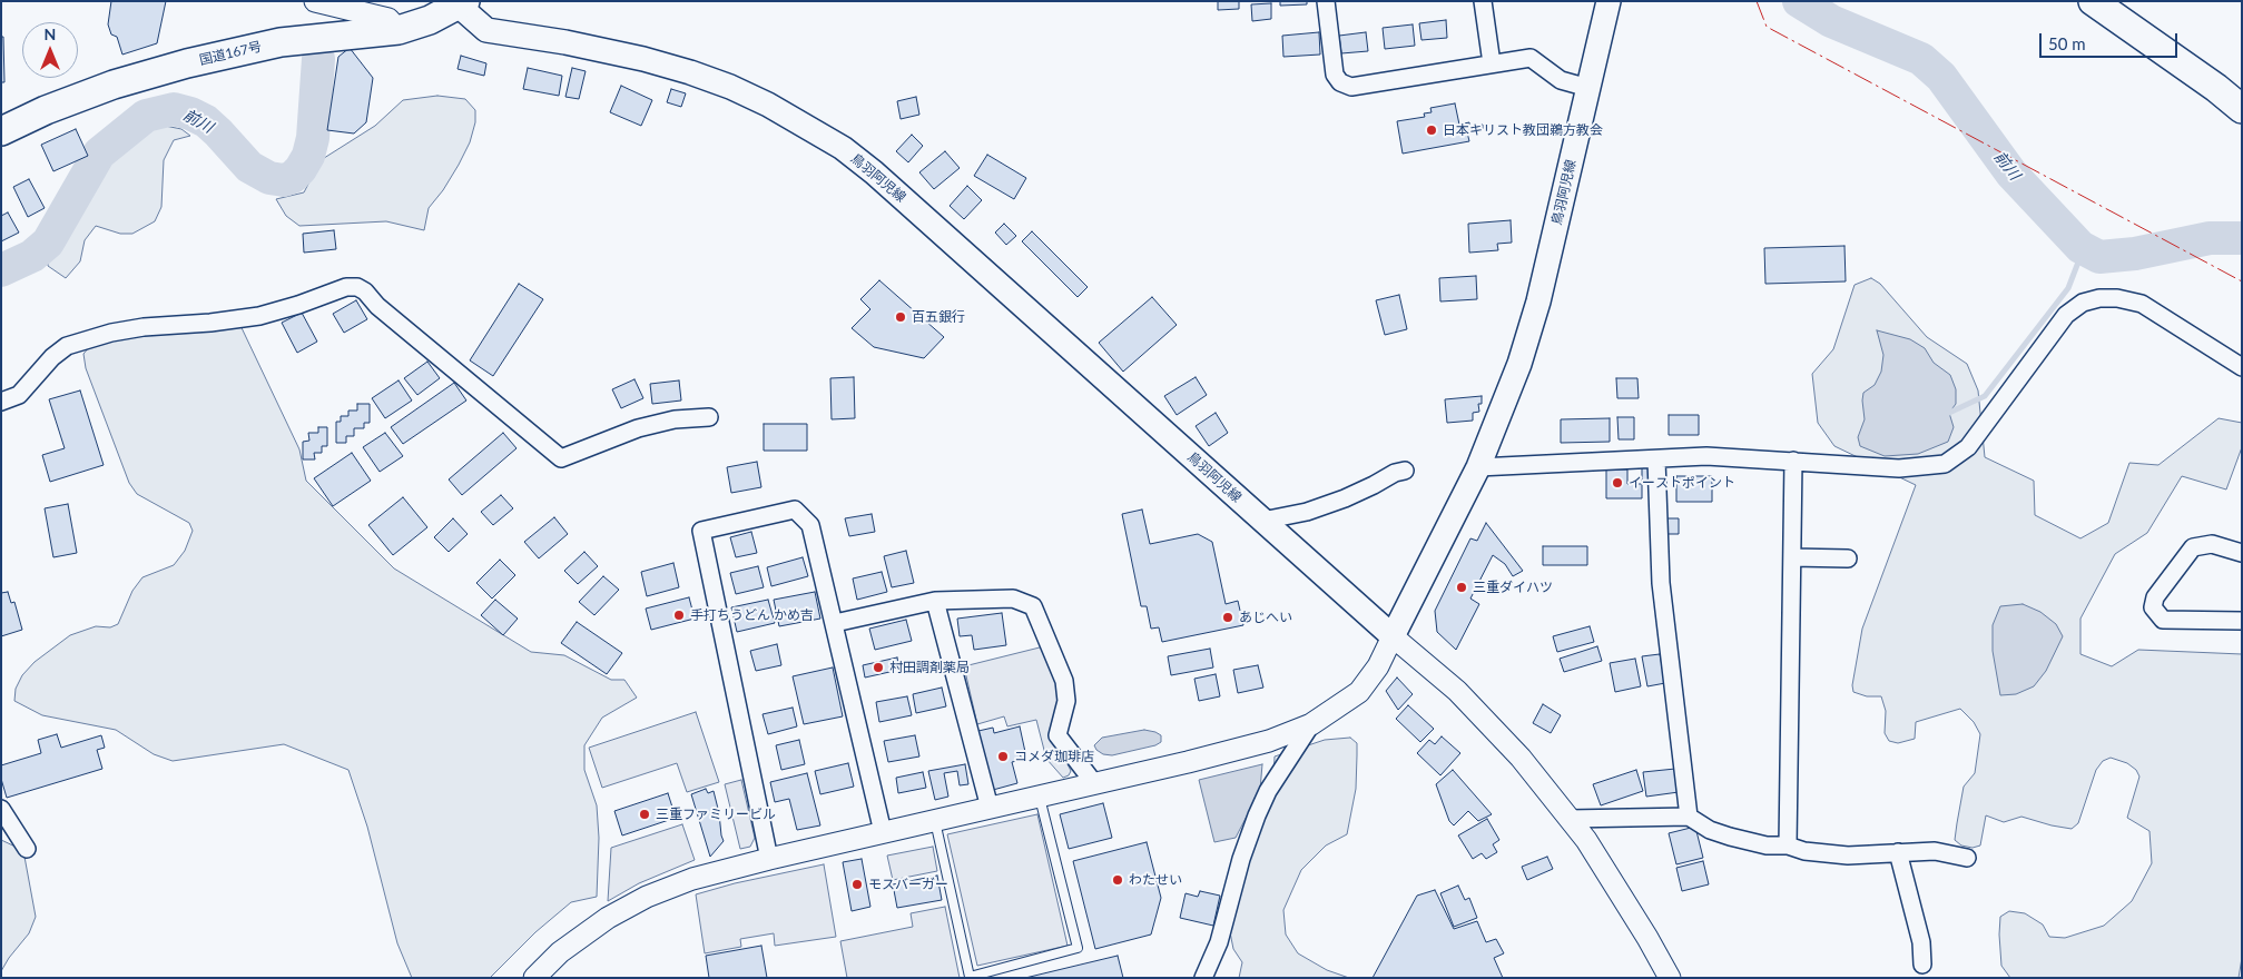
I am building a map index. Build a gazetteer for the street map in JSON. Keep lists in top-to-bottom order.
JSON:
{
  "streets": {
    "highway": ["国道167号"],
    "main road": ["鳥羽阿児線"]
  },
  "crossings": [
    ["国道167号", "鳥羽阿児線"]
  ],
  "water": ["前川"],
  "places": [
    "日本キリスト教団鵜方教会",
    "百五銀行",
    "イーストポイント",
    "三重ダイハツ",
    "手打ちうどん かめ吉",
    "あじへい",
    "村田調剤薬局",
    "コメダ珈琲店",
    "三重ファミリービル",
    "わたせい",
    "モスバーガー"
  ],
  "scale_bar": "50 m",
  "north": "top"
}
